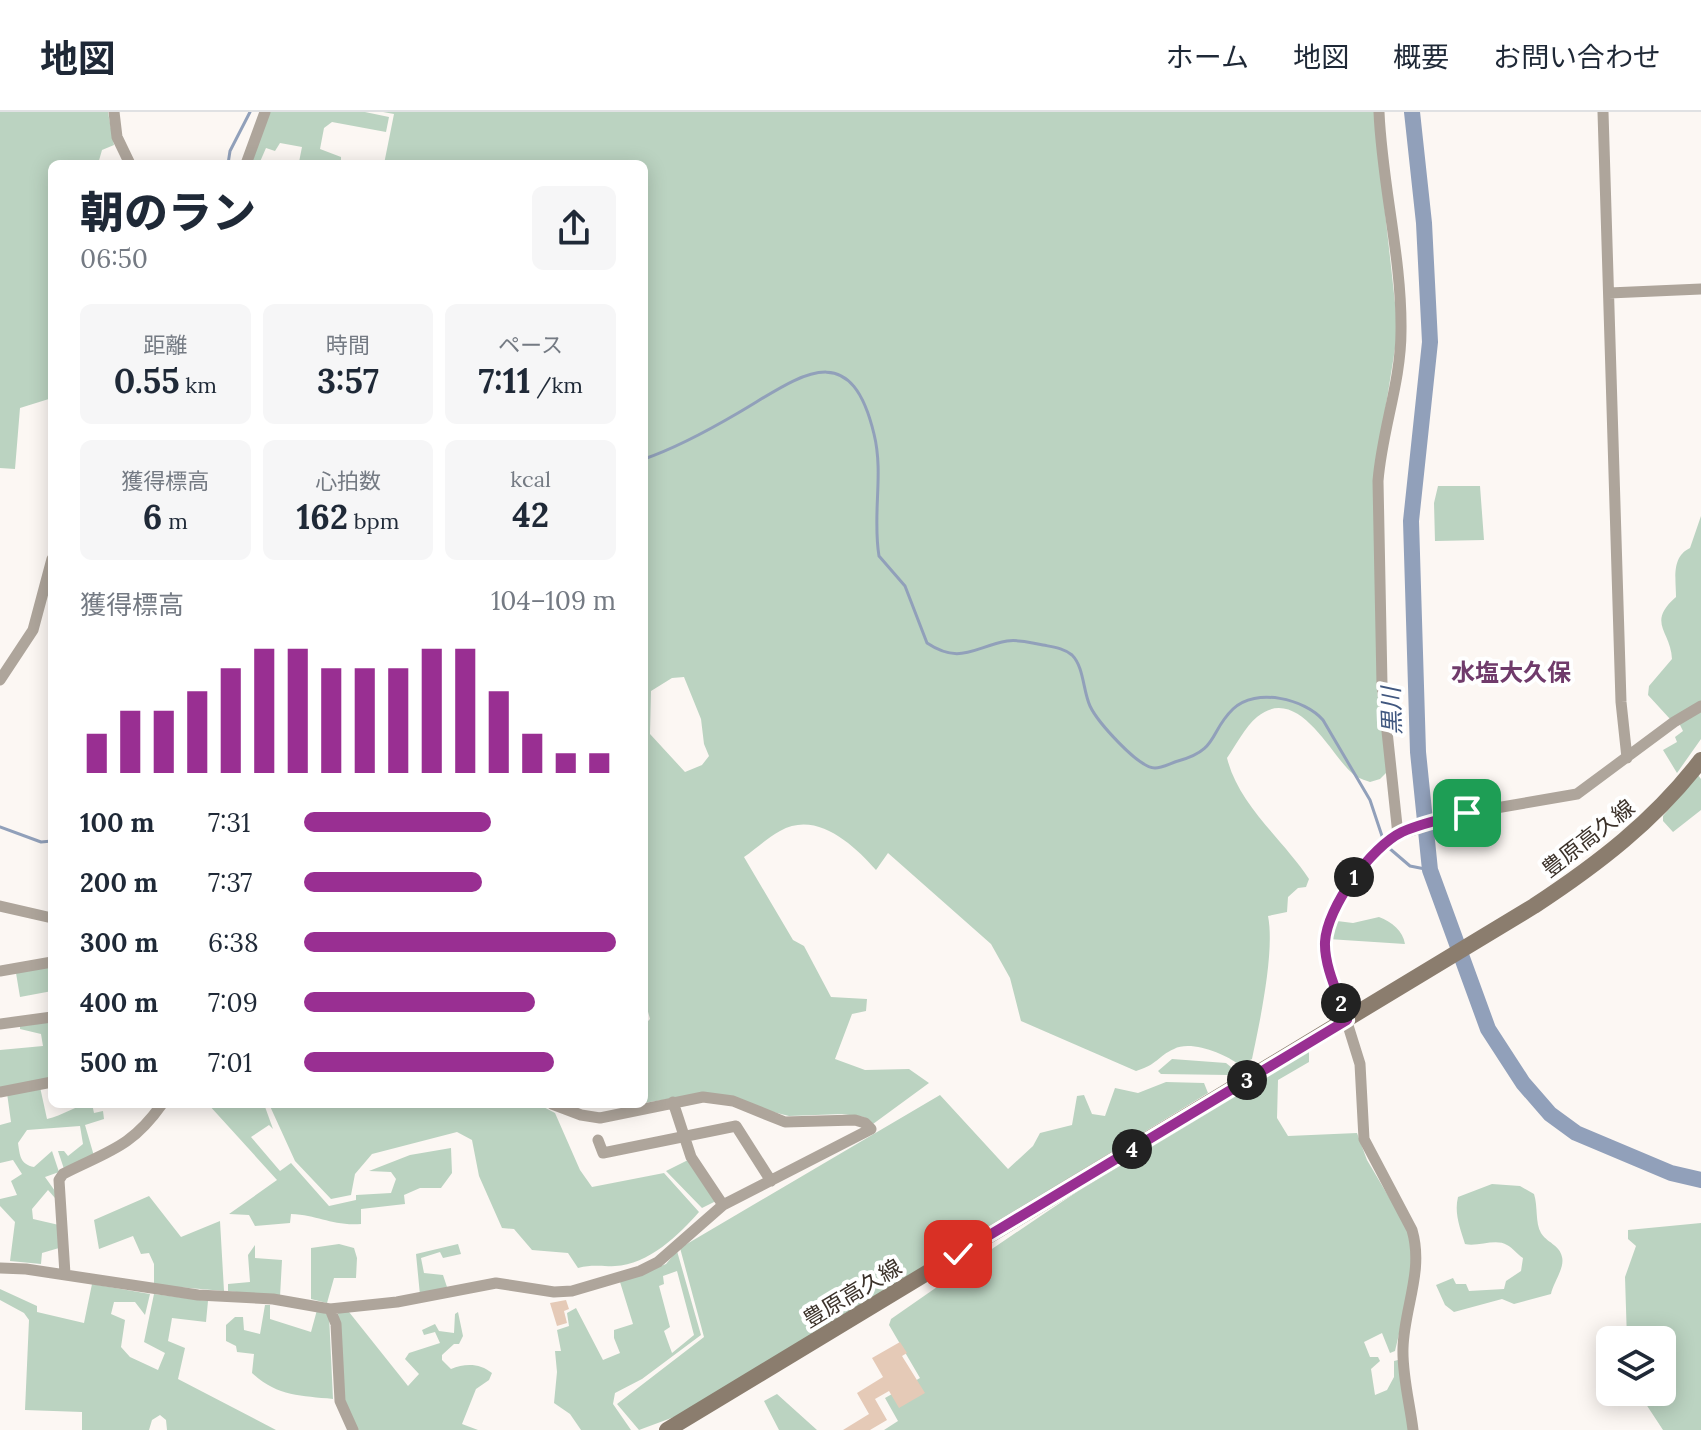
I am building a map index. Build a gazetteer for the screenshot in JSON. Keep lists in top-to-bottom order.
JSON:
{
  "streets": {
    "main road": ["豊原高久線"]
  },
  "districts": ["水塩大久保"],
  "water": ["黒川"],
  "page": {
    "header": "地図",
    "nav": [
      "ホーム",
      "地図",
      "概要",
      "お問い合わせ"
    ],
    "heading": ["朝のラン", "06:50"],
    "stats": [
      ["距離", "0.55 km"],
      ["時間", "3:57"],
      ["ペース", "7:11 /km"],
      ["獲得標高", "6 m"],
      ["心拍数", "162 bpm"],
      ["kcal", "42"]
    ],
    "chart": ["獲得標高", "104–109 m"],
    "list": [
      {
        "name": "100 m",
        "note": "7:31"
      },
      {
        "name": "200 m",
        "note": "7:37"
      },
      {
        "name": "300 m",
        "note": "6:38"
      },
      {
        "name": "400 m",
        "note": "7:09"
      },
      {
        "name": "500 m",
        "note": "7:01"
      }
    ],
    "pins": [
      "1",
      "2",
      "3",
      "4"
    ]
  }
}
